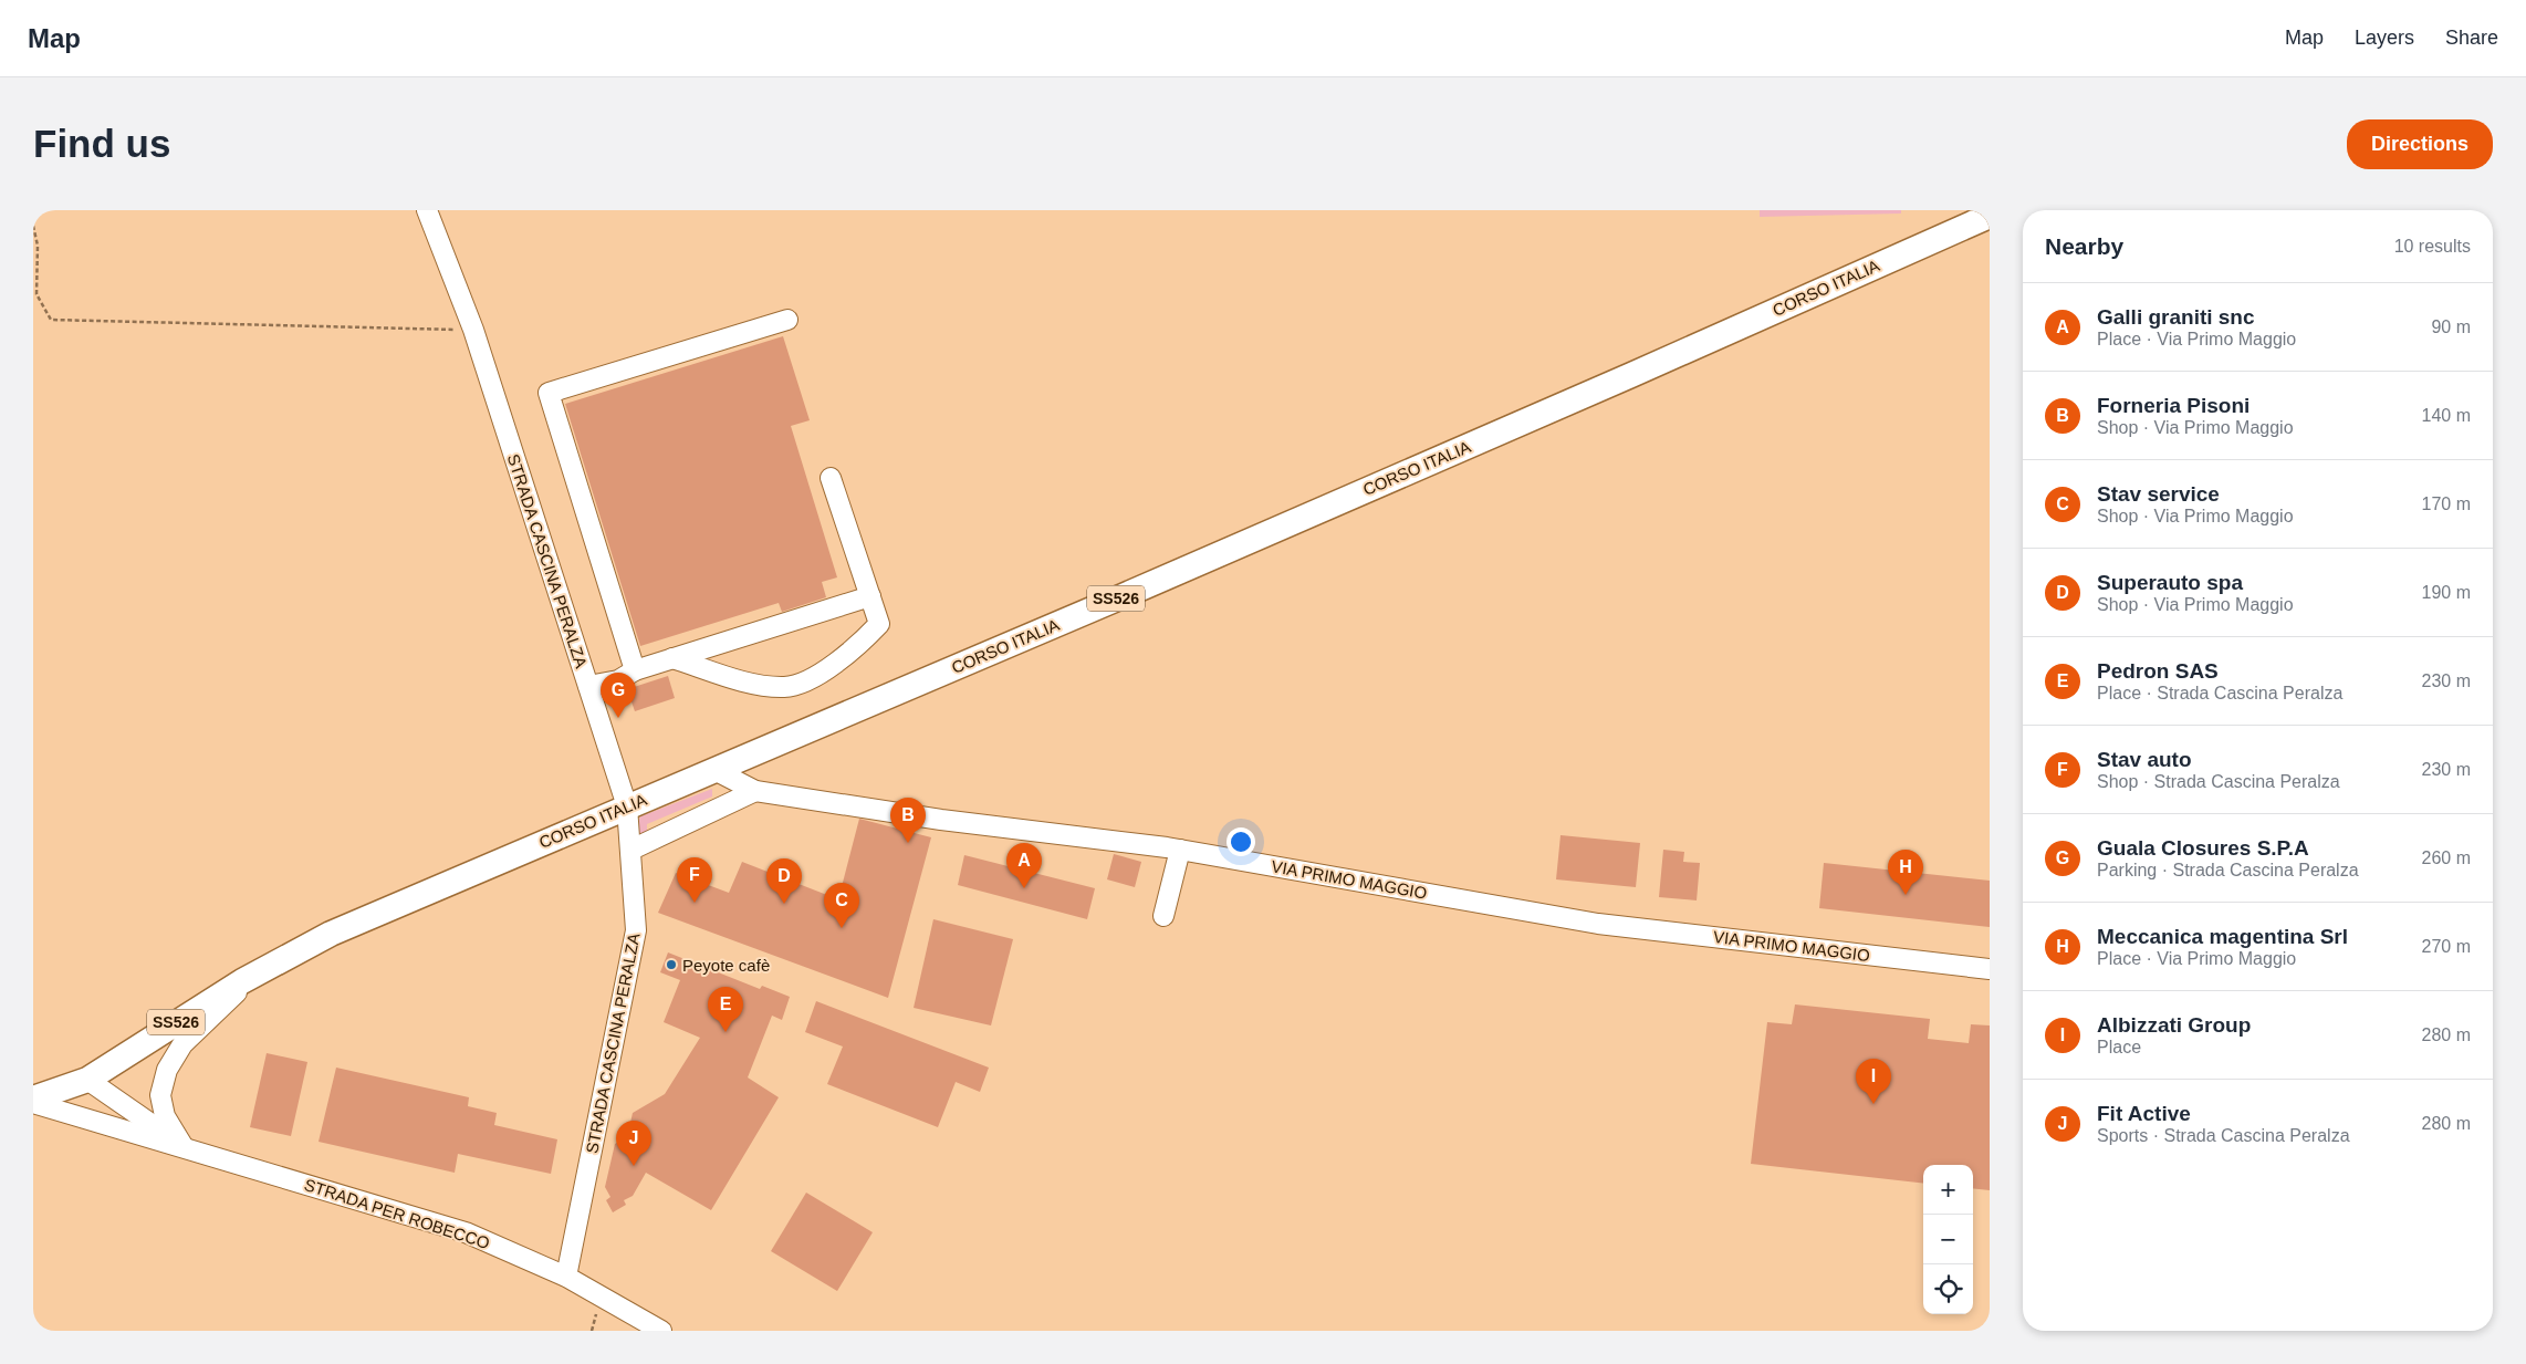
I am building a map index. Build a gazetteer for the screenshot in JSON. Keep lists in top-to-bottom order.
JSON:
{
  "streets": {
    "main road": ["CORSO ITALIA", "SS526"],
    "street": ["STRADA CASCINA PERALZA", "VIA PRIMO MAGGIO", "STRADA PER ROBECCO"]
  },
  "crossings": [
    ["CORSO ITALIA", "STRADA CASCINA PERALZA"],
    ["CORSO ITALIA", "VIA PRIMO MAGGIO"],
    ["CORSO ITALIA", "STRADA PER ROBECCO"],
    ["STRADA CASCINA PERALZA", "STRADA PER ROBECCO"]
  ],
  "places": ["Peyote cafè"],
  "page": {
    "header": "Map",
    "nav": ["Map", "Layers", "Share"],
    "buttons": "Directions",
    "title": "Find us",
    "heading": ["Nearby", "10 results"],
    "list": [
      {
        "mark": "A",
        "name": "Galli graniti snc",
        "note": "Place · Via Primo Maggio",
        "value": "90 m"
      },
      {
        "mark": "B",
        "name": "Forneria Pisoni",
        "note": "Shop · Via Primo Maggio",
        "value": "140 m"
      },
      {
        "mark": "C",
        "name": "Stav service",
        "note": "Shop · Via Primo Maggio",
        "value": "170 m"
      },
      {
        "mark": "D",
        "name": "Superauto spa",
        "note": "Shop · Via Primo Maggio",
        "value": "190 m"
      },
      {
        "mark": "E",
        "name": "Pedron SAS",
        "note": "Place · Strada Cascina Peralza",
        "value": "230 m"
      },
      {
        "mark": "F",
        "name": "Stav auto",
        "note": "Shop · Strada Cascina Peralza",
        "value": "230 m"
      },
      {
        "mark": "G",
        "name": "Guala Closures S.P.A",
        "note": "Parking · Strada Cascina Peralza",
        "value": "260 m"
      },
      {
        "mark": "H",
        "name": "Meccanica magentina Srl",
        "note": "Place · Via Primo Maggio",
        "value": "270 m"
      },
      {
        "mark": "I",
        "name": "Albizzati Group",
        "note": "Place",
        "value": "280 m"
      },
      {
        "mark": "J",
        "name": "Fit Active",
        "note": "Sports · Strada Cascina Peralza",
        "value": "280 m"
      }
    ],
    "pins": [
      "G",
      "B",
      "A",
      "H",
      "F",
      "D",
      "C",
      "E",
      "I",
      "J"
    ],
    "map_buttons": ["+", "−"]
  }
}
